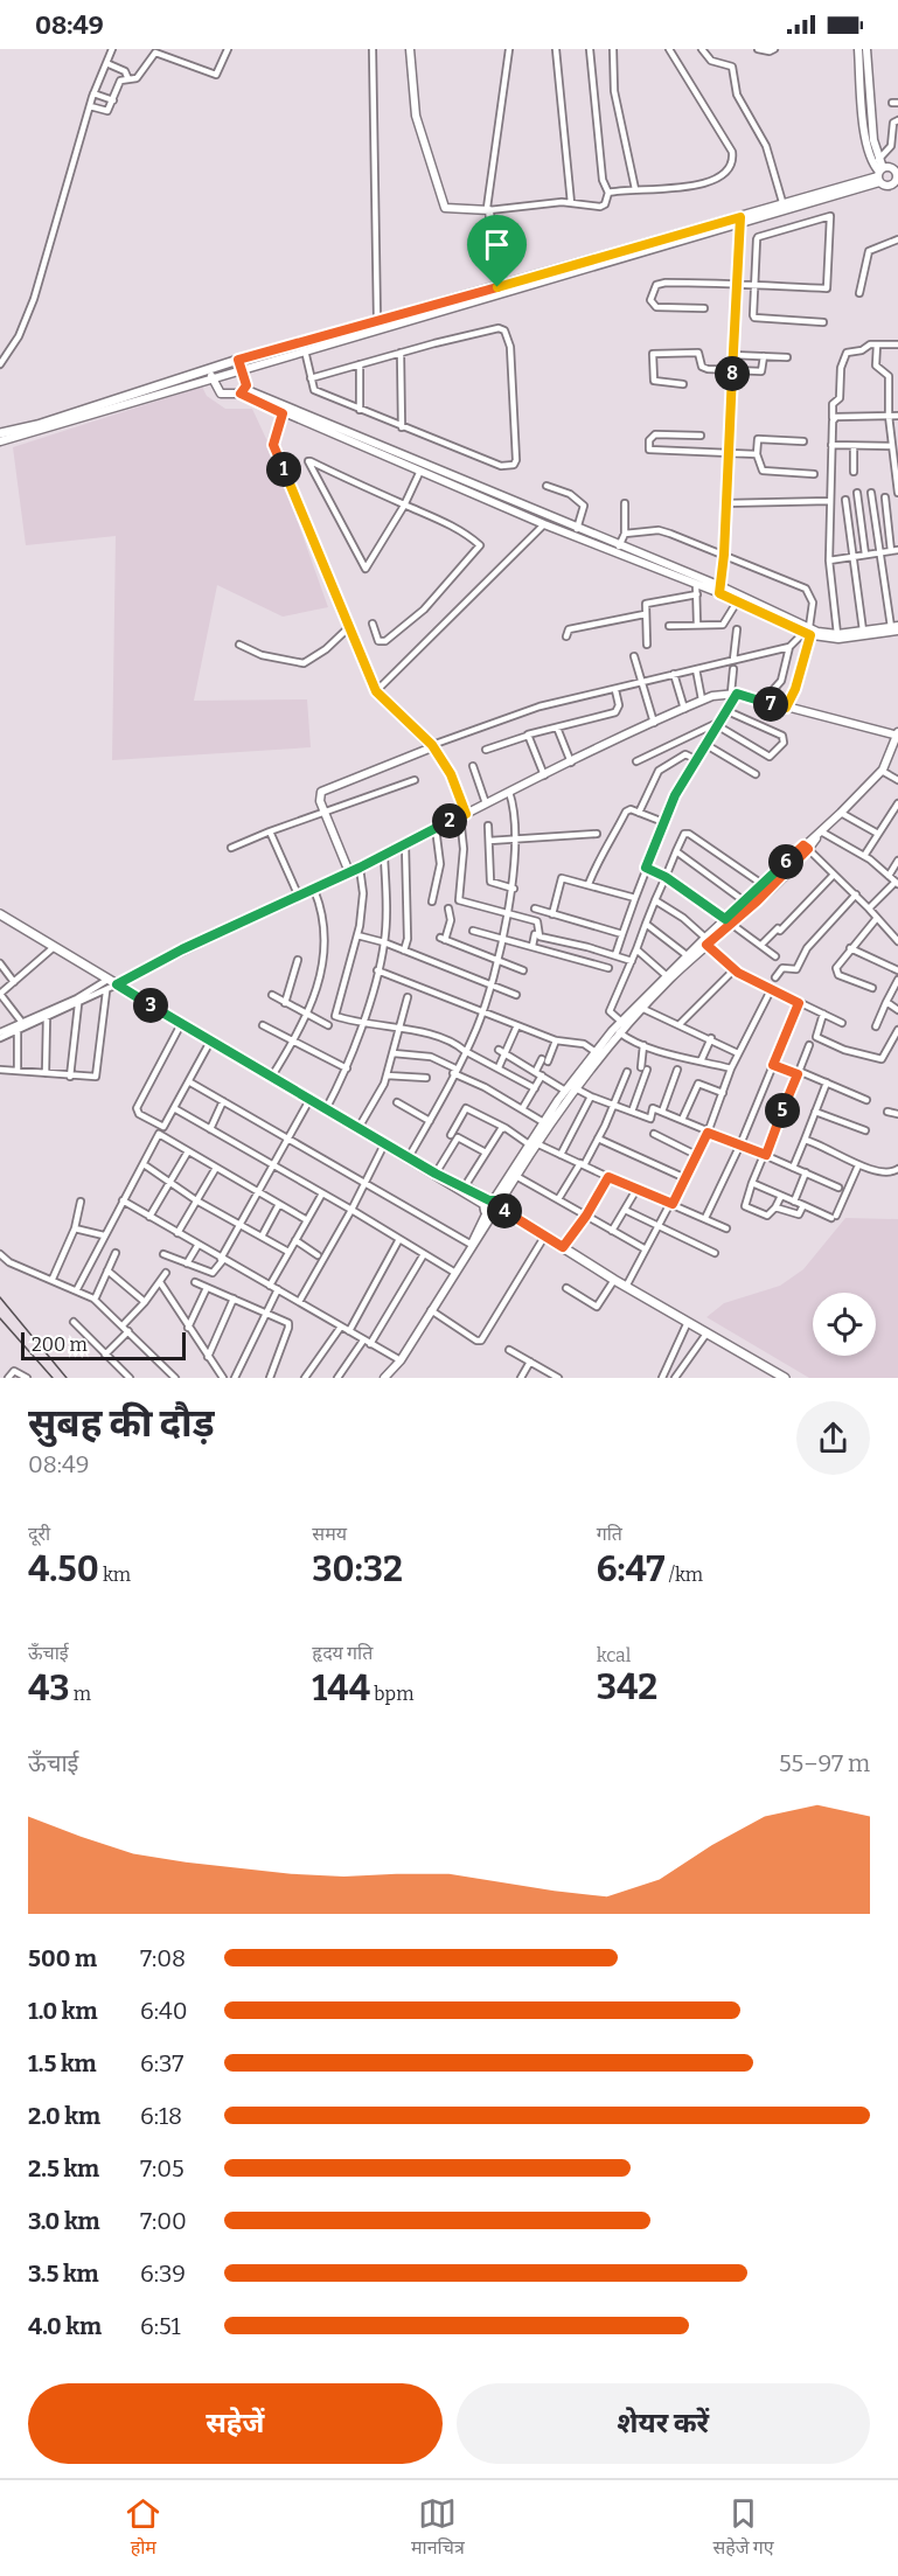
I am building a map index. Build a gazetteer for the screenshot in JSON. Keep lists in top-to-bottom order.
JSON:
{
  "scale_bar": "200 m",
  "page": {
    "status": "08:49",
    "pins": [
      "8",
      "1",
      "7",
      "2",
      "6",
      "3",
      "5",
      "4"
    ],
    "scale": "200 m",
    "heading": ["सुबह की दौड़", "08:49"],
    "stats": [
      ["दूरी", "4.50 km"],
      ["समय", "30:32"],
      ["गति", "6:47 /km"],
      ["ऊँचाई", "43 m"],
      ["हृदय गति", "144 bpm"],
      ["kcal", "342"]
    ],
    "chart": ["ऊँचाई", "55–97 m"],
    "list": [
      {
        "name": "500 m",
        "note": "7:08"
      },
      {
        "name": "1.0 km",
        "note": "6:40"
      },
      {
        "name": "1.5 km",
        "note": "6:37"
      },
      {
        "name": "2.0 km",
        "note": "6:18"
      },
      {
        "name": "2.5 km",
        "note": "7:05"
      },
      {
        "name": "3.0 km",
        "note": "7:00"
      },
      {
        "name": "3.5 km",
        "note": "6:39"
      },
      {
        "name": "4.0 km",
        "note": "6:51"
      }
    ],
    "buttons": ["सहेजें", "शेयर करें"],
    "tabs": ["होम", "मानचित्र", "सहेजे गए"]
  }
}
